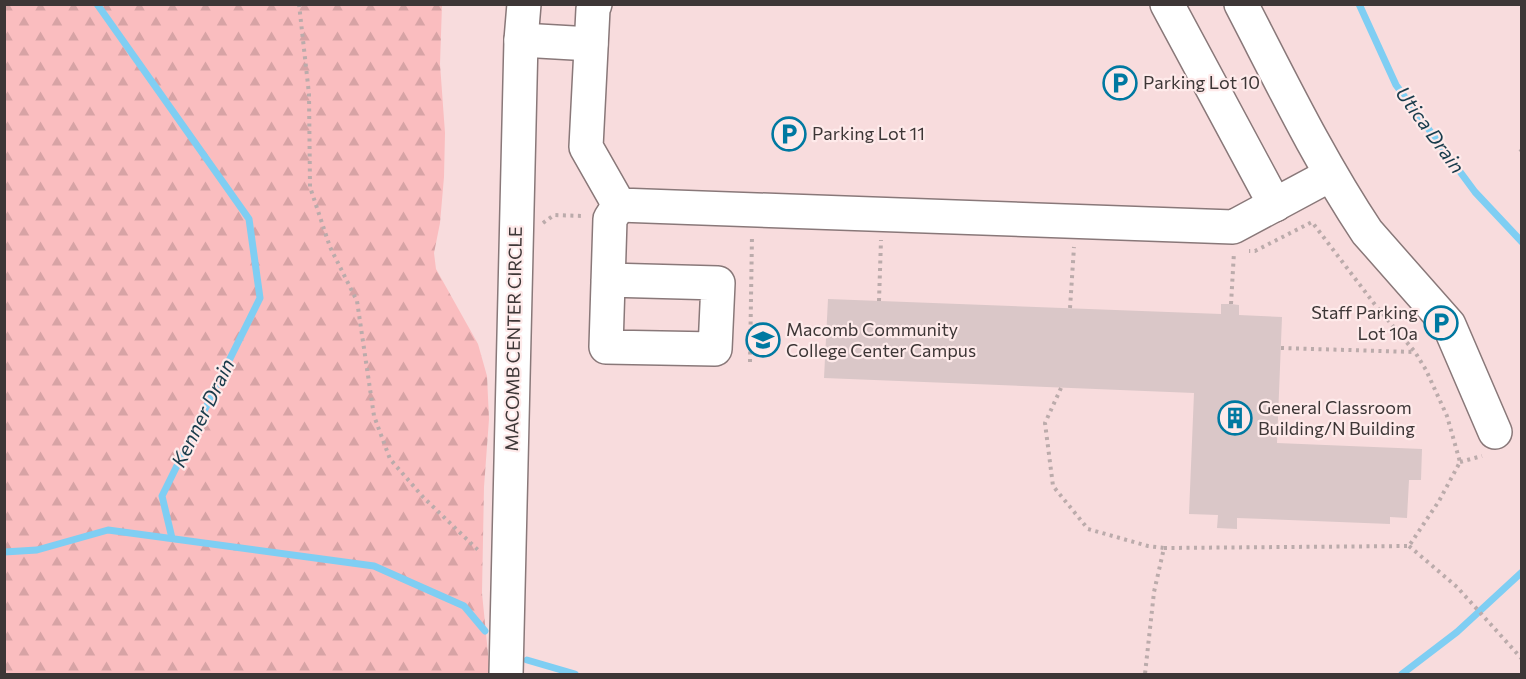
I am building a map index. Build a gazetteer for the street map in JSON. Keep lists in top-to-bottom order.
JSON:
{
  "streets": {
    "street": ["MACOMB CENTER CIRCLE"]
  },
  "water": ["Utica Drain", "Kenner Drain"],
  "places": {
    "parking": ["Parking Lot 10", "Parking Lot 11", "Staff Parking Lot 10a"],
    "school or university": ["Macomb Community College Center Campus"],
    "building": ["General Classroom Building/N Building"]
  }
}
